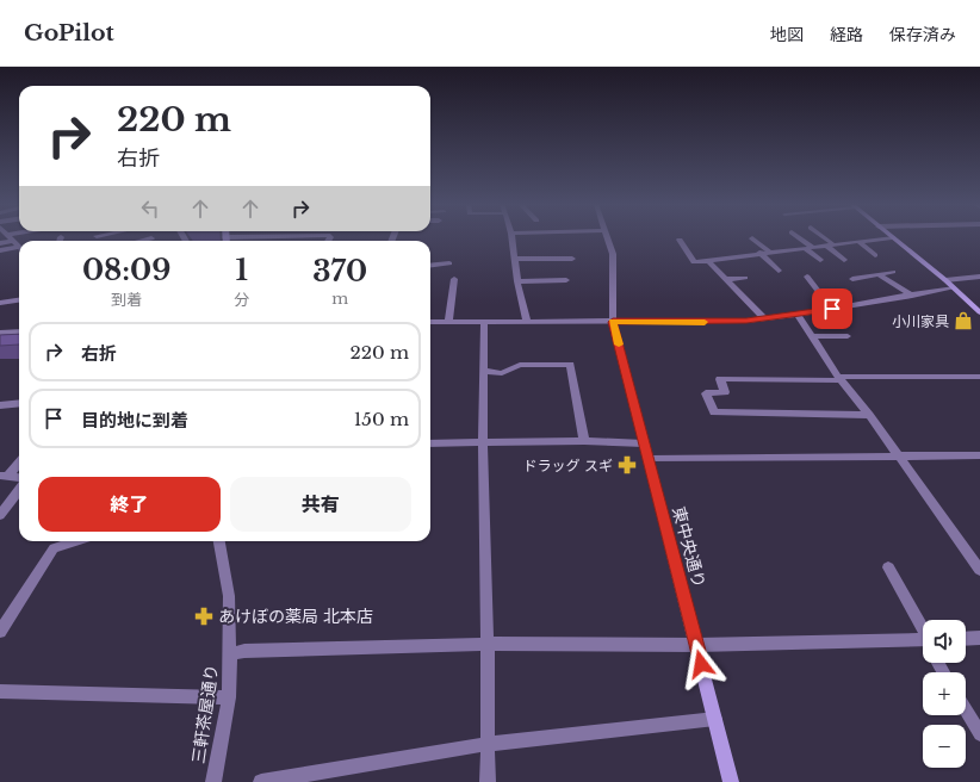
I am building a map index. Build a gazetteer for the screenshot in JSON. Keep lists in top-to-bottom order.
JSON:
{
  "streets": {
    "street": ["東中央通り", "三軒茶屋通り"]
  },
  "places": {
    "shop": ["小川家具"],
    "pharmacy": ["ドラッグ スギ", "あけぼの薬局 北本店"]
  },
  "page": {
    "header": "GoPilot",
    "nav": ["地図", "経路", "保存済み"],
    "turn": ["220 m", "右折"],
    "eta": [
      "08:09",
      "到着",
      "1",
      "分",
      "370",
      "m"
    ],
    "list": [
      {
        "name": "右折",
        "value": "220 m"
      },
      {
        "name": "目的地に到着",
        "value": "150 m"
      }
    ],
    "buttons": ["終了", "共有"],
    "map_buttons": ["+", "−"]
  }
}
